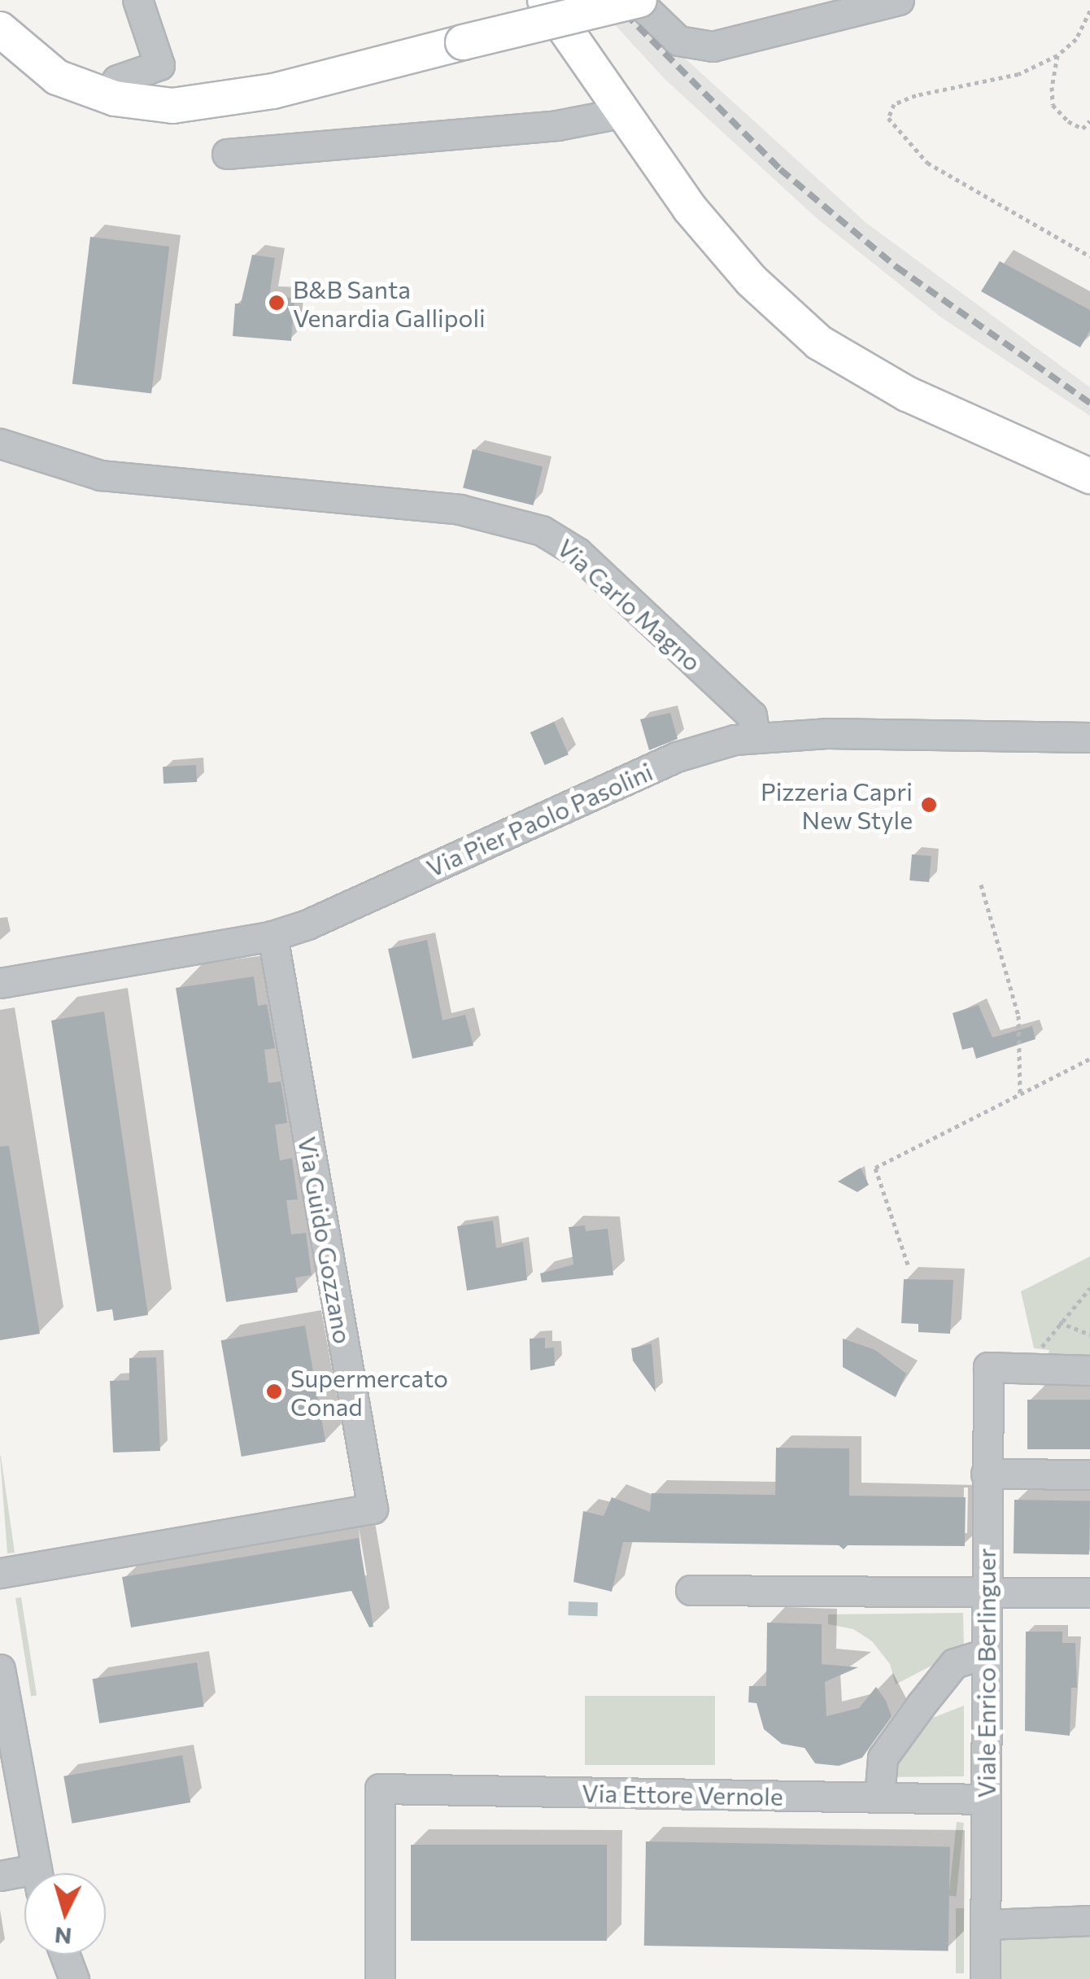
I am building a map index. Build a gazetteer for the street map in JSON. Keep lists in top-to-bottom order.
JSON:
{
  "streets": {
    "street": [
      "Via Carlo Magno",
      "Via Pier Paolo Pasolini",
      "Via Guido Gozzano",
      "Viale Enrico Berlinguer",
      "Via Ettore Vernole"
    ]
  },
  "crossings": [
    ["Via Carlo Magno", "Via Pier Paolo Pasolini"],
    ["Via Pier Paolo Pasolini", "Via Guido Gozzano"],
    ["Viale Enrico Berlinguer", "Via Ettore Vernole"]
  ],
  "places": ["B&B Santa Venardia Gallipoli", "Pizzeria Capri New Style", "Supermercato Conad"],
  "north": "bottom"
}
